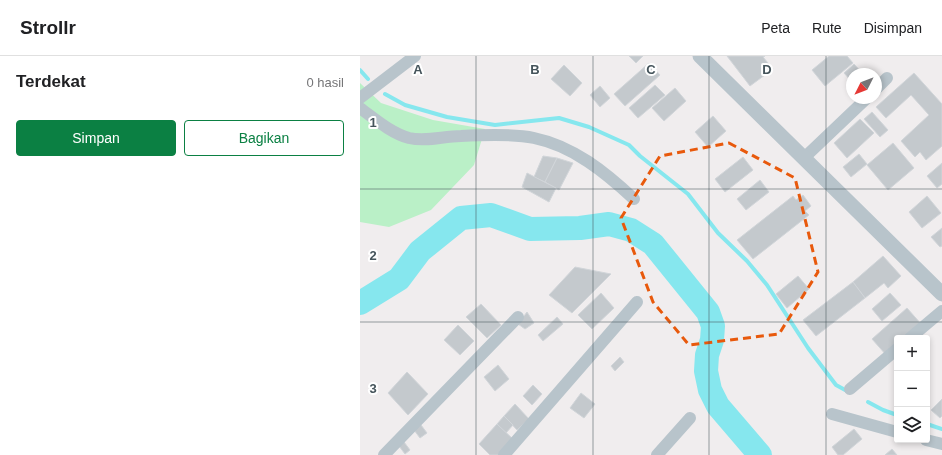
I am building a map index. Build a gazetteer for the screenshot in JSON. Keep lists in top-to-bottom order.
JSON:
{
  "north": "bottom left",
  "page": {
    "header": "Strollr",
    "nav": ["Peta", "Rute", "Disimpan"],
    "heading": ["Terdekat", "0 hasil"],
    "buttons": ["Simpan", "Bagikan"],
    "map_buttons": ["+", "−"]
  },
  "grid": {
    "columns": [
      "A",
      "B",
      "C",
      "D"
    ],
    "rows": ["1", "2", "3"]
  }
}
